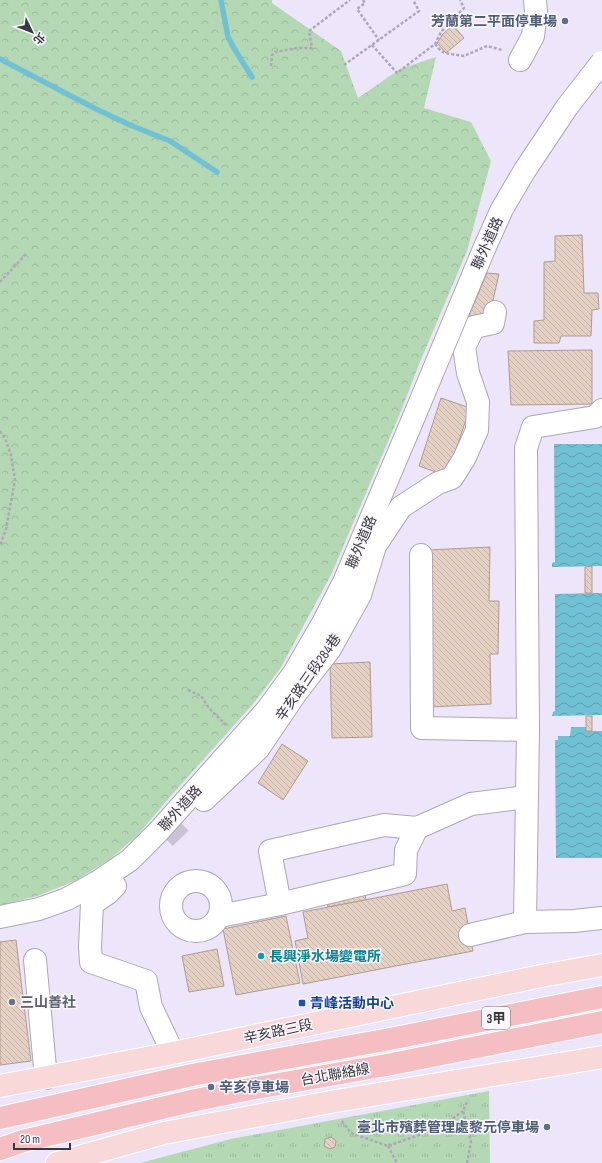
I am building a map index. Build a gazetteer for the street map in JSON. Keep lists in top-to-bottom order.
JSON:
{
  "streets": {
    "highway": ["3甲", "台北聯絡線"],
    "main road": ["辛亥路三段"],
    "street": ["聯外道路", "辛亥路三段284巷"]
  },
  "places": {
    "other": [
      "芳蘭第二平面停車場",
      "長興淨水場變電所",
      "三山善社",
      "辛亥停車場",
      "臺北市殯葬管理處黎元停車場"
    ],
    "transit": ["青峰活動中心"]
  },
  "scale_bar": "20 m",
  "north": "bottom right"
}
